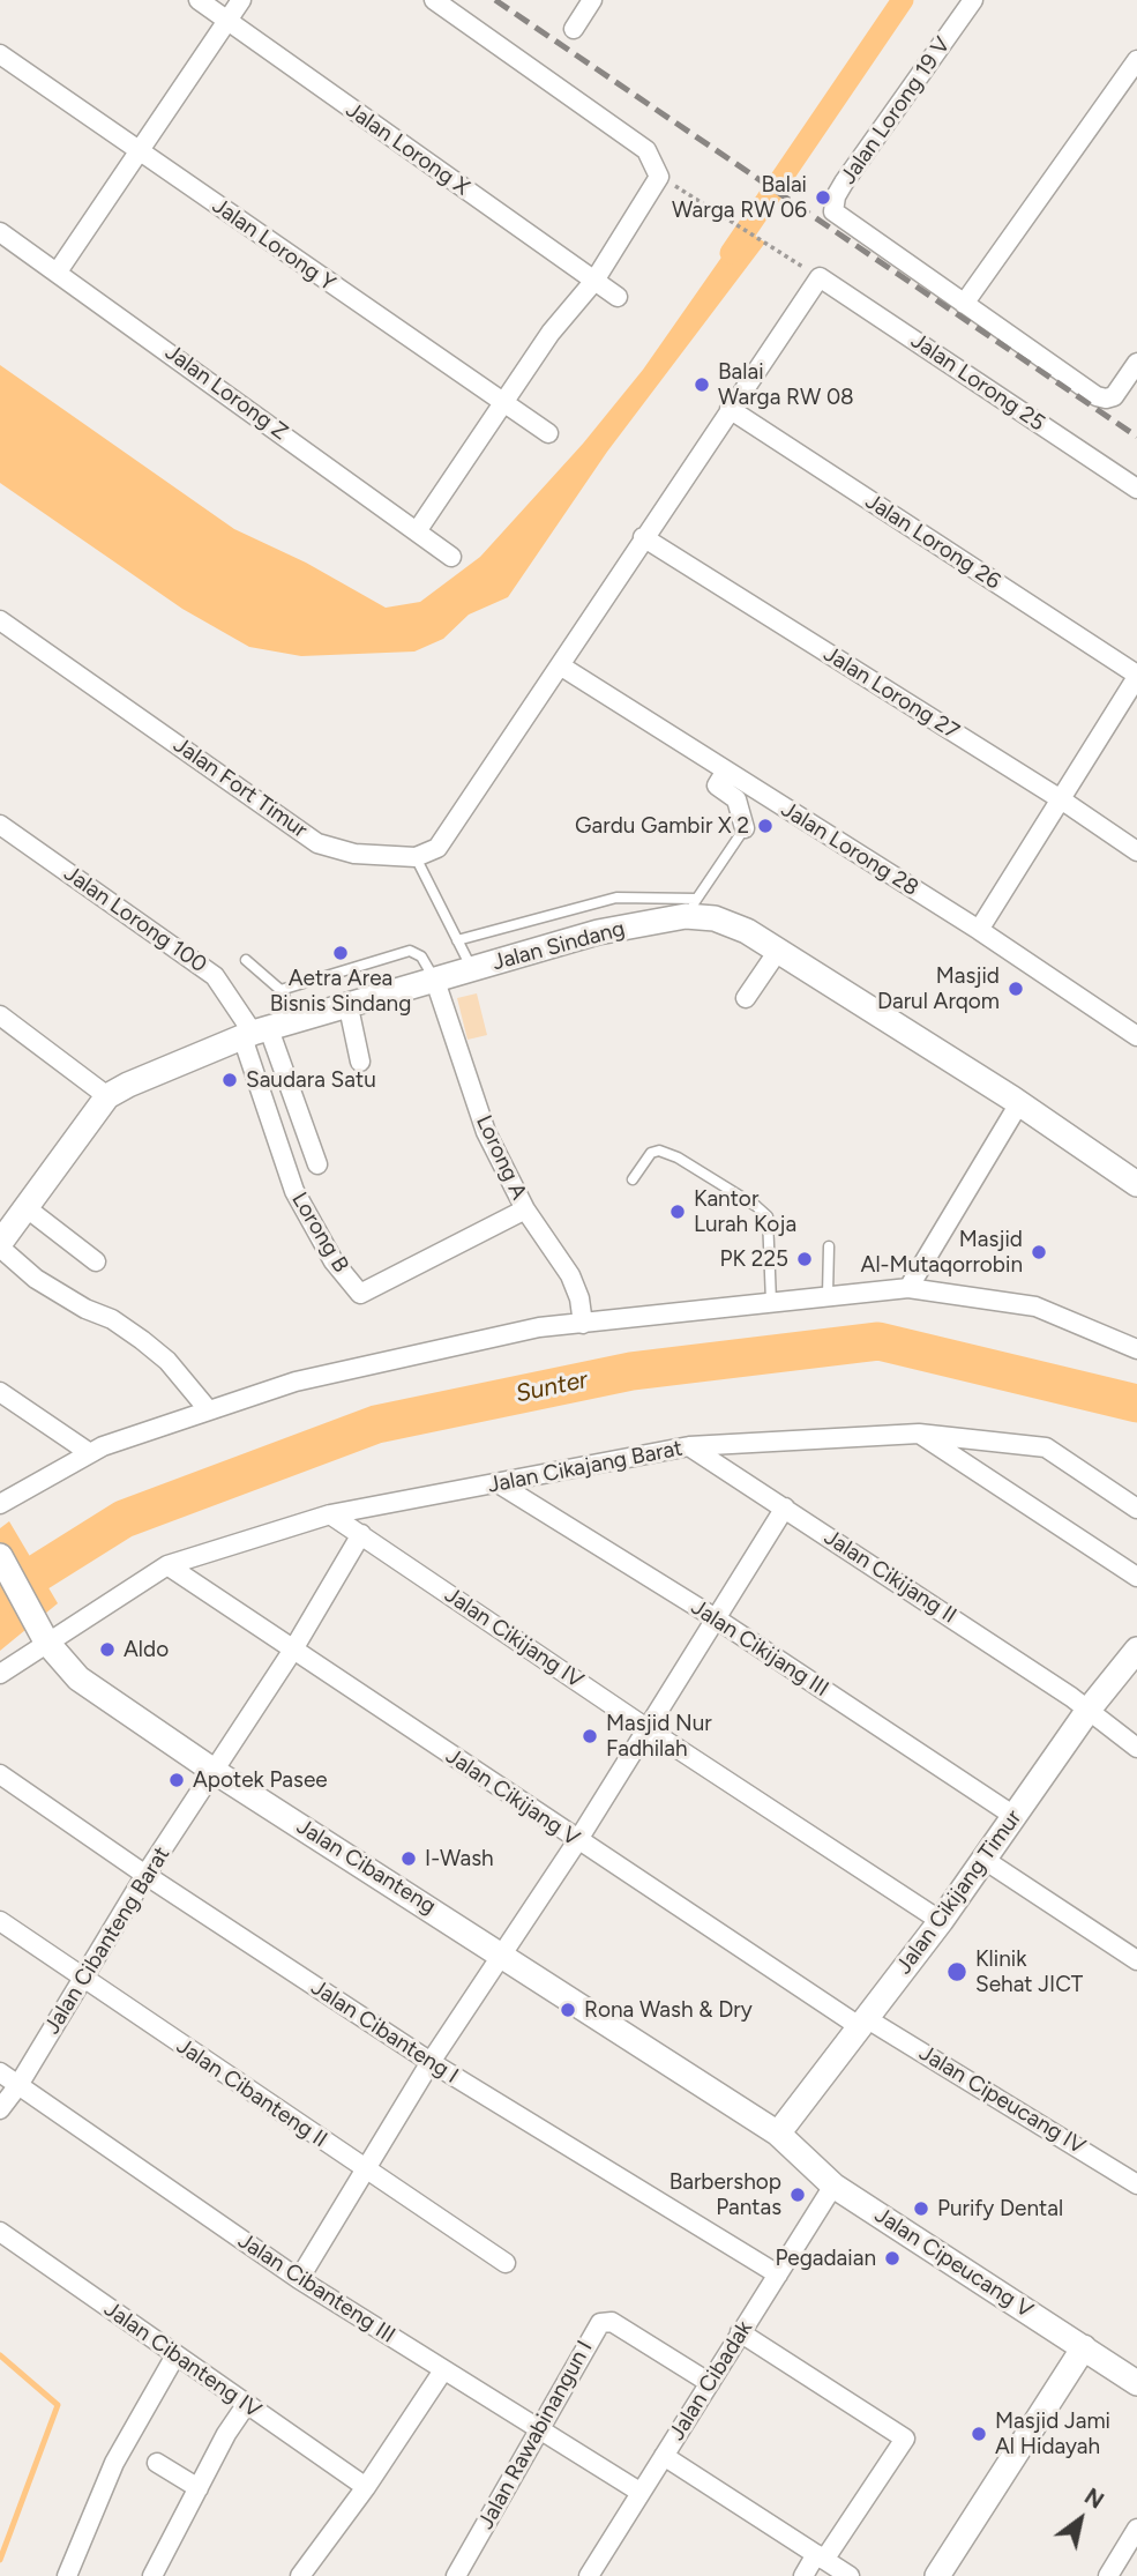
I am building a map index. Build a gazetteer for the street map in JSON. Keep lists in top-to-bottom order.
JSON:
{
  "streets": {
    "street": [
      "Jalan Lorong 19 V",
      "Jalan Lorong X",
      "Jalan Lorong Y",
      "Jalan Lorong 25",
      "Jalan Lorong Z",
      "Jalan Lorong 26",
      "Jalan Lorong 27",
      "Jalan Fort Timur",
      "Jalan Lorong 28",
      "Jalan Lorong 100",
      "Jalan Sindang",
      "Lorong A",
      "Lorong B",
      "Jalan Cikajang Barat",
      "Jalan Cikijang II",
      "Jalan Cikijang IV",
      "Jalan Cikijang III",
      "Jalan Cikijang V",
      "Jalan Cibanteng",
      "Jalan Cikijang Timur",
      "Jalan Cibanteng Barat",
      "Jalan Cibanteng I",
      "Jalan Cibanteng II",
      "Jalan Cipeucang IV",
      "Jalan Cipeucang V",
      "Jalan Cibanteng III",
      "Jalan Cibanteng IV",
      "Jalan Cibadak",
      "Jalan Rawabinangun I"
    ]
  },
  "crossings": [
    ["Jalan Lorong 100", "Jalan Sindang"],
    ["Jalan Lorong 100", "Lorong B"],
    ["Jalan Sindang", "Lorong A"],
    ["Jalan Sindang", "Lorong B"],
    ["Lorong A", "Lorong B"],
    ["Jalan Cikajang Barat", "Jalan Cikijang II"],
    ["Jalan Cikajang Barat", "Jalan Cikijang IV"],
    ["Jalan Cikajang Barat", "Jalan Cikijang III"],
    ["Jalan Cikajang Barat", "Jalan Cikijang V"],
    ["Jalan Cikajang Barat", "Jalan Cibanteng"],
    ["Jalan Cikijang II", "Jalan Cikijang Timur"],
    ["Jalan Cikijang IV", "Jalan Cikijang Timur"],
    ["Jalan Cikijang IV", "Jalan Cibanteng Barat"],
    ["Jalan Cikijang III", "Jalan Cikijang Timur"],
    ["Jalan Cikijang V", "Jalan Cikijang Timur"],
    ["Jalan Cikijang V", "Jalan Cibanteng Barat"],
    ["Jalan Cikijang V", "Jalan Cipeucang IV"],
    ["Jalan Cibanteng", "Jalan Cikijang Timur"],
    ["Jalan Cibanteng", "Jalan Cibanteng Barat"],
    ["Jalan Cibanteng", "Jalan Cipeucang V"],
    ["Jalan Cikijang Timur", "Jalan Cipeucang IV"],
    ["Jalan Cikijang Timur", "Jalan Cipeucang V"],
    ["Jalan Cibanteng Barat", "Jalan Cibanteng I"],
    ["Jalan Cibanteng Barat", "Jalan Cibanteng II"],
    ["Jalan Cibanteng Barat", "Jalan Cibanteng III"],
    ["Jalan Cibanteng I", "Jalan Cibadak"],
    ["Jalan Cipeucang V", "Jalan Cibadak"],
    ["Jalan Cibanteng III", "Jalan Cibadak"],
    ["Jalan Cibanteng III", "Jalan Rawabinangun I"],
    ["Jalan Cibadak", "Jalan Rawabinangun I"]
  ],
  "water": ["Sunter"],
  "places": [
    "Balai Warga RW 06",
    "Balai Warga RW 08",
    "Gardu Gambir X 2",
    "Aetra Area Bisnis Sindang",
    "Masjid Darul Arqom",
    "Saudara Satu",
    "Kantor Lurah Koja",
    "Masjid Al-Mutaqorrobin",
    "PK 225",
    "Aldo",
    "Masjid Nur Fadhilah",
    "Apotek Pasee",
    "I-Wash",
    "Klinik Sehat JICT",
    "Rona Wash & Dry",
    "Barbershop Pantas",
    "Purify Dental",
    "Pegadaian",
    "Masjid Jami Al Hidayah"
  ],
  "north": "top right"
}
